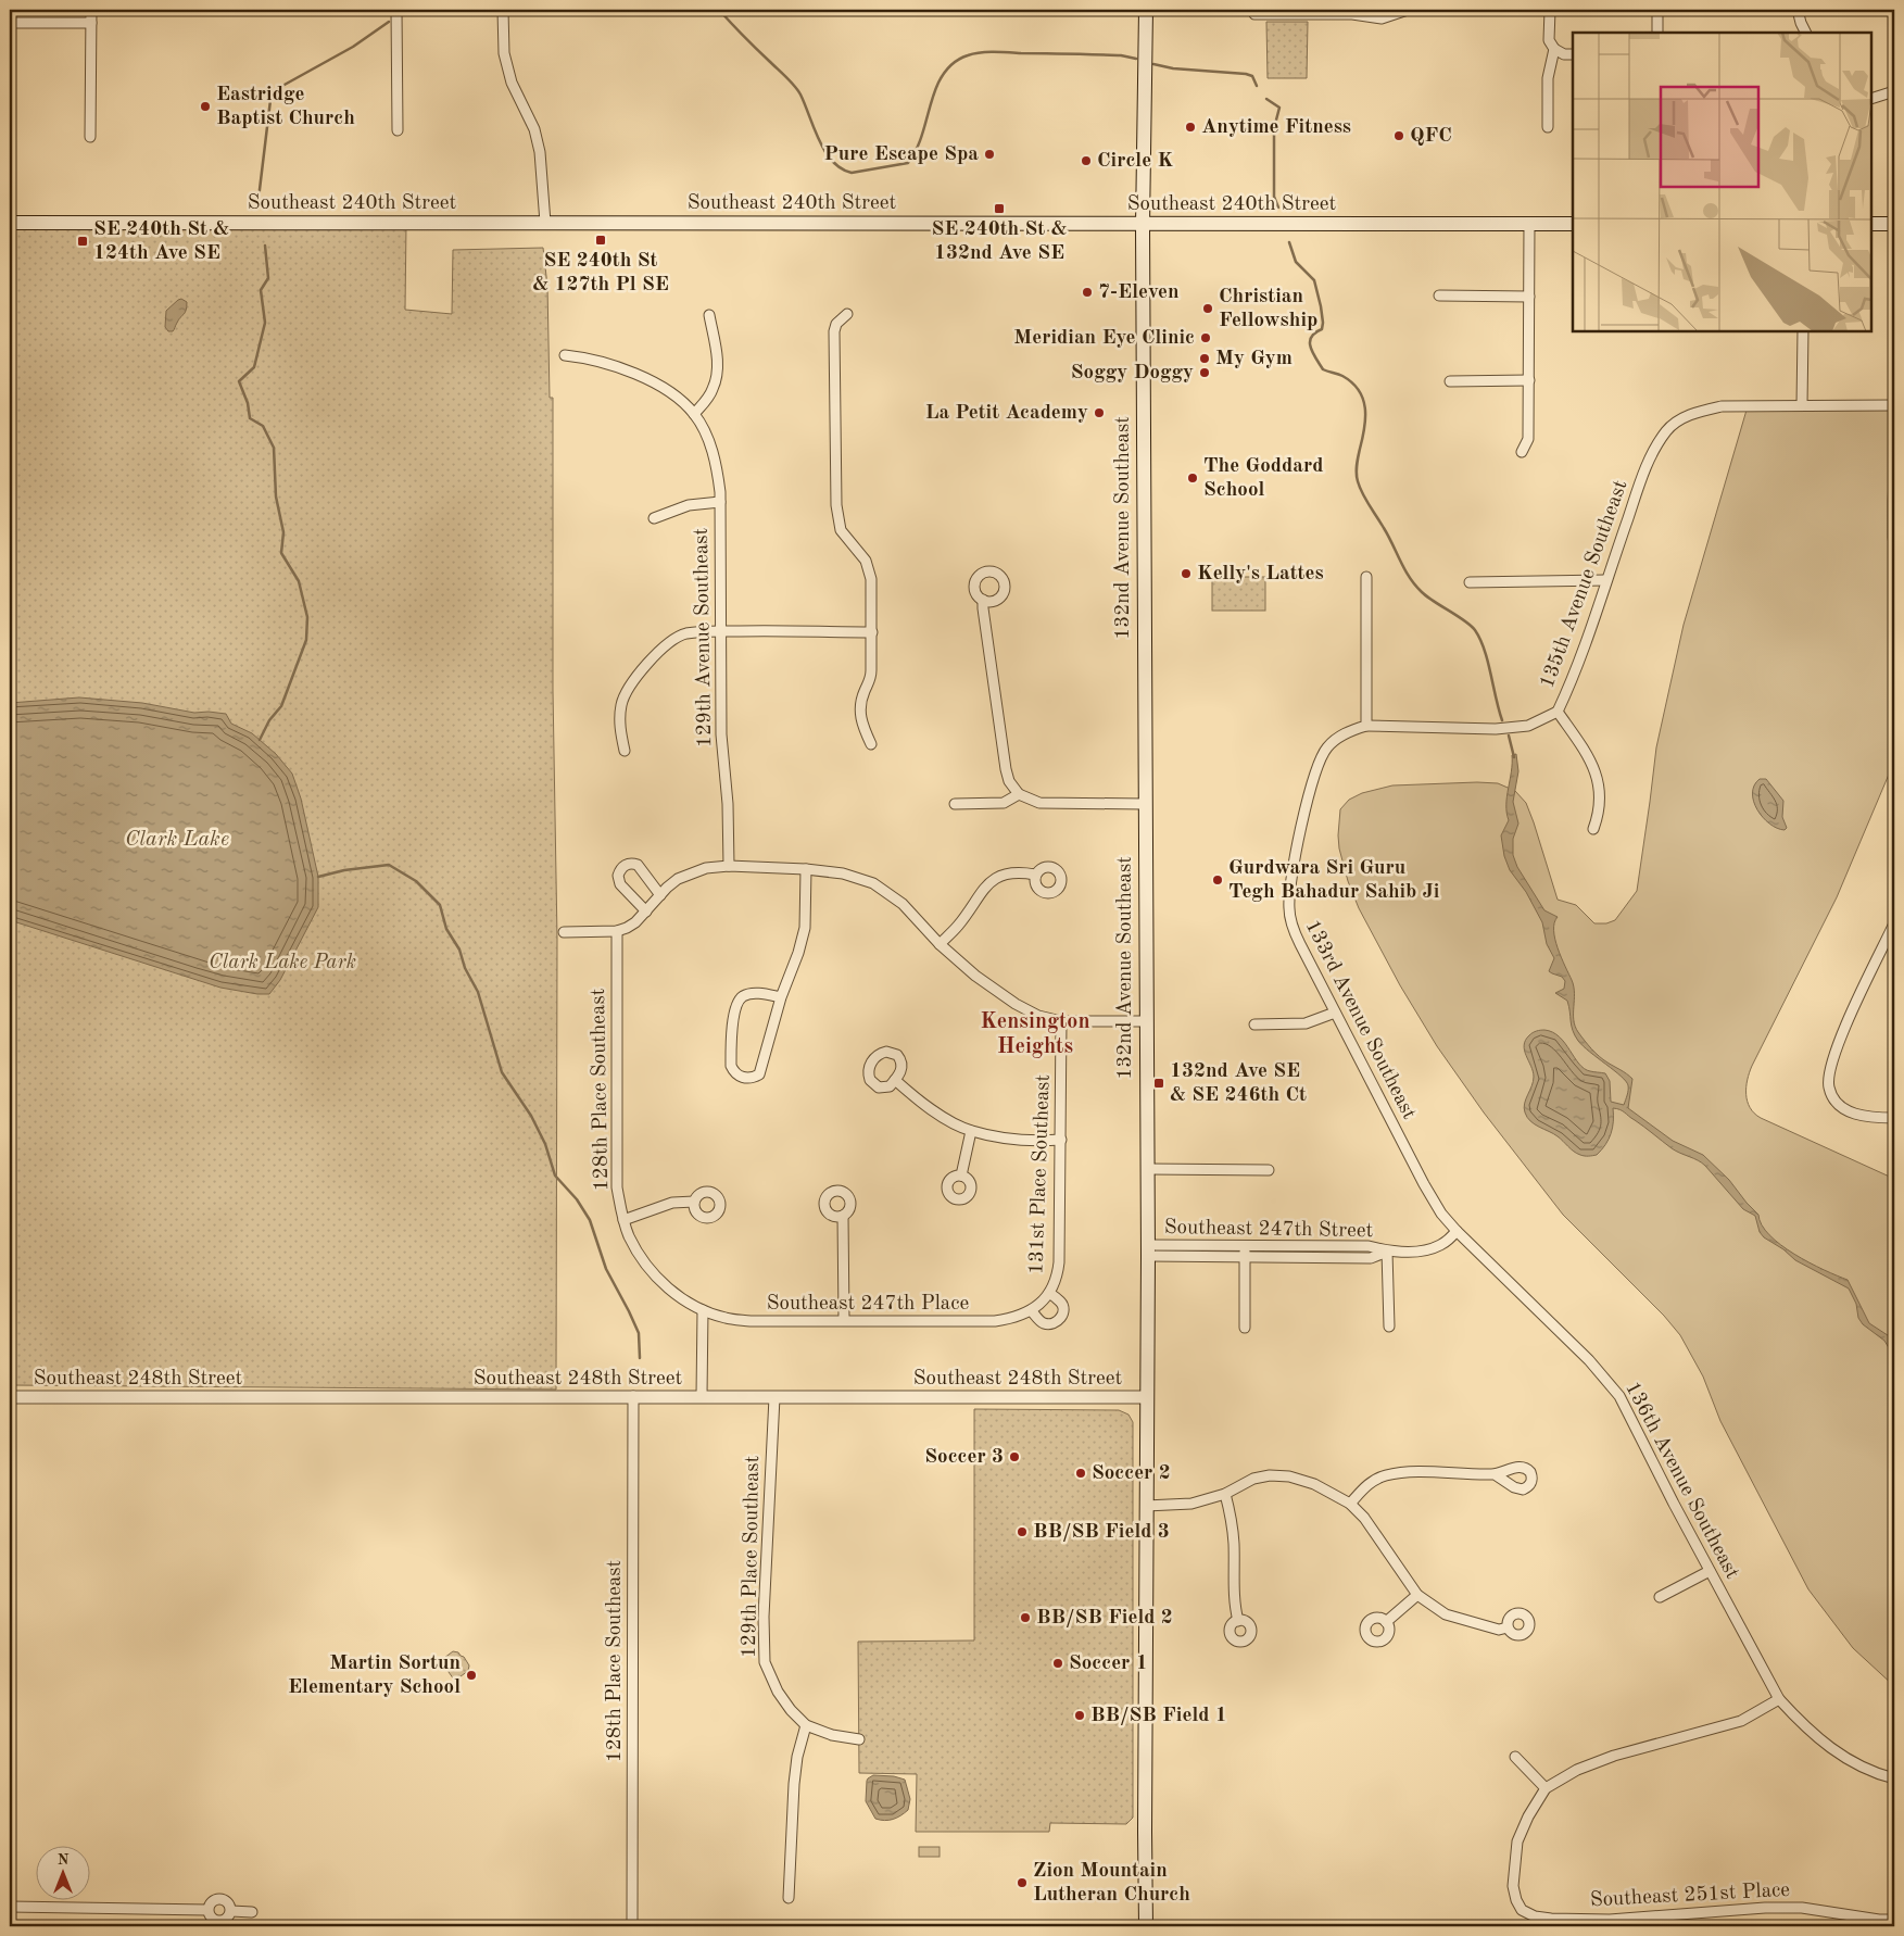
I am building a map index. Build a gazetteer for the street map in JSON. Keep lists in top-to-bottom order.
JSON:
{
  "streets": {
    "main road": ["Southeast 240th Street", "132nd Avenue Southeast"],
    "street": [
      "135th Avenue Southeast",
      "129th Avenue Southeast",
      "133rd Avenue Southeast",
      "128th Place Southeast",
      "131st Place Southeast",
      "Southeast 247th Street",
      "Southeast 247th Place",
      "Southeast 248th Street",
      "136th Avenue Southeast",
      "129th Place Southeast",
      "Southeast 251st Place"
    ]
  },
  "crossings": [
    ["Southeast 240th Street", "132nd Avenue Southeast"],
    ["132nd Avenue Southeast", "Southeast 247th Street"],
    ["132nd Avenue Southeast", "Southeast 248th Street"],
    ["133rd Avenue Southeast", "Southeast 247th Street"],
    ["133rd Avenue Southeast", "136th Avenue Southeast"],
    ["128th Place Southeast", "Southeast 247th Place"],
    ["128th Place Southeast", "Southeast 248th Street"],
    ["131st Place Southeast", "Southeast 247th Place"],
    ["Southeast 247th Street", "136th Avenue Southeast"],
    ["Southeast 248th Street", "129th Place Southeast"]
  ],
  "districts": ["Kensington Heights"],
  "water": ["Clark Lake"],
  "parks": ["Clark Lake Park"],
  "places": {
    "other": [
      "Eastridge Baptist Church",
      "Anytime Fitness",
      "QFC",
      "Pure Escape Spa",
      "Circle K",
      "7-Eleven",
      "Christian Fellowship",
      "Meridian Eye Clinic",
      "My Gym",
      "Soggy Doggy",
      "La Petit Academy",
      "The Goddard School",
      "Kelly's Lattes",
      "Gurdwara Sri Guru Tegh Bahadur Sahib Ji",
      "Soccer 3",
      "Soccer 2",
      "BB/SB Field 3",
      "BB/SB Field 2",
      "Soccer 1",
      "Martin Sortun Elementary School",
      "BB/SB Field 1",
      "Zion Mountain Lutheran Church"
    ],
    "transit": [
      "SE 240th St & 132nd Ave SE",
      "SE 240th St & 127th Pl SE",
      "SE 240th St & 124th Ave SE",
      "132nd Ave SE & SE 246th Ct"
    ]
  },
  "north": "top"
}
